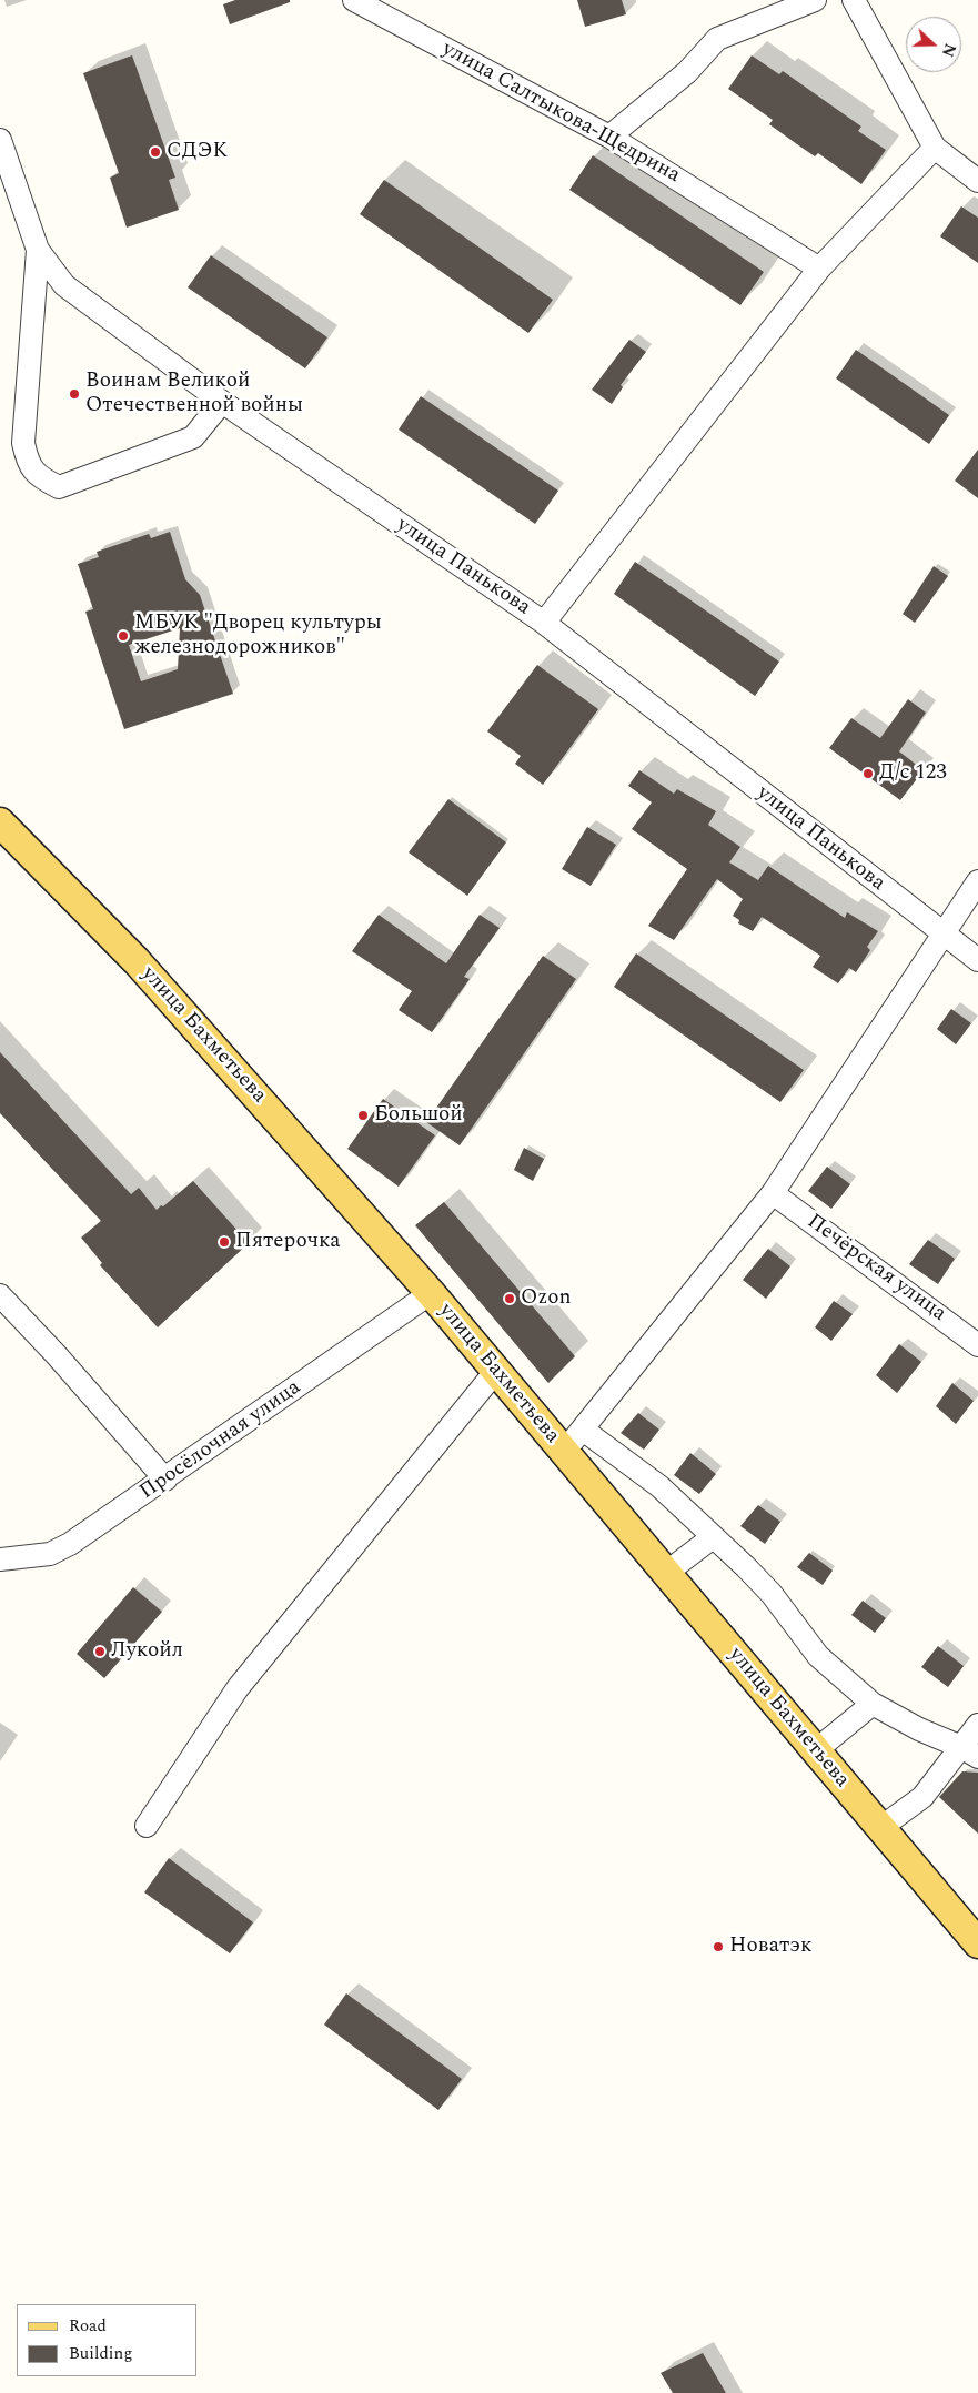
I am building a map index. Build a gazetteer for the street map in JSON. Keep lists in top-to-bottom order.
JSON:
{
  "streets": {
    "main road": ["улица Бахметьева"],
    "street": [
      "улица Салтыкова-Щедрина",
      "улица Панькова",
      "Печёрская улица",
      "Просёлочная улица"
    ]
  },
  "crossings": [
    ["улица Бахметьева", "Просёлочная улица"]
  ],
  "places": [
    "СДЭК",
    "Воинам Великой Отечественной войны",
    "МБУК \"Дворец культуры железнодорожников\"",
    "Д/с 123",
    "Большой",
    "Пятерочка",
    "Ozon",
    "Лукойл",
    "Новатэк"
  ],
  "legend": ["Road", "Building"],
  "north": "right"
}
